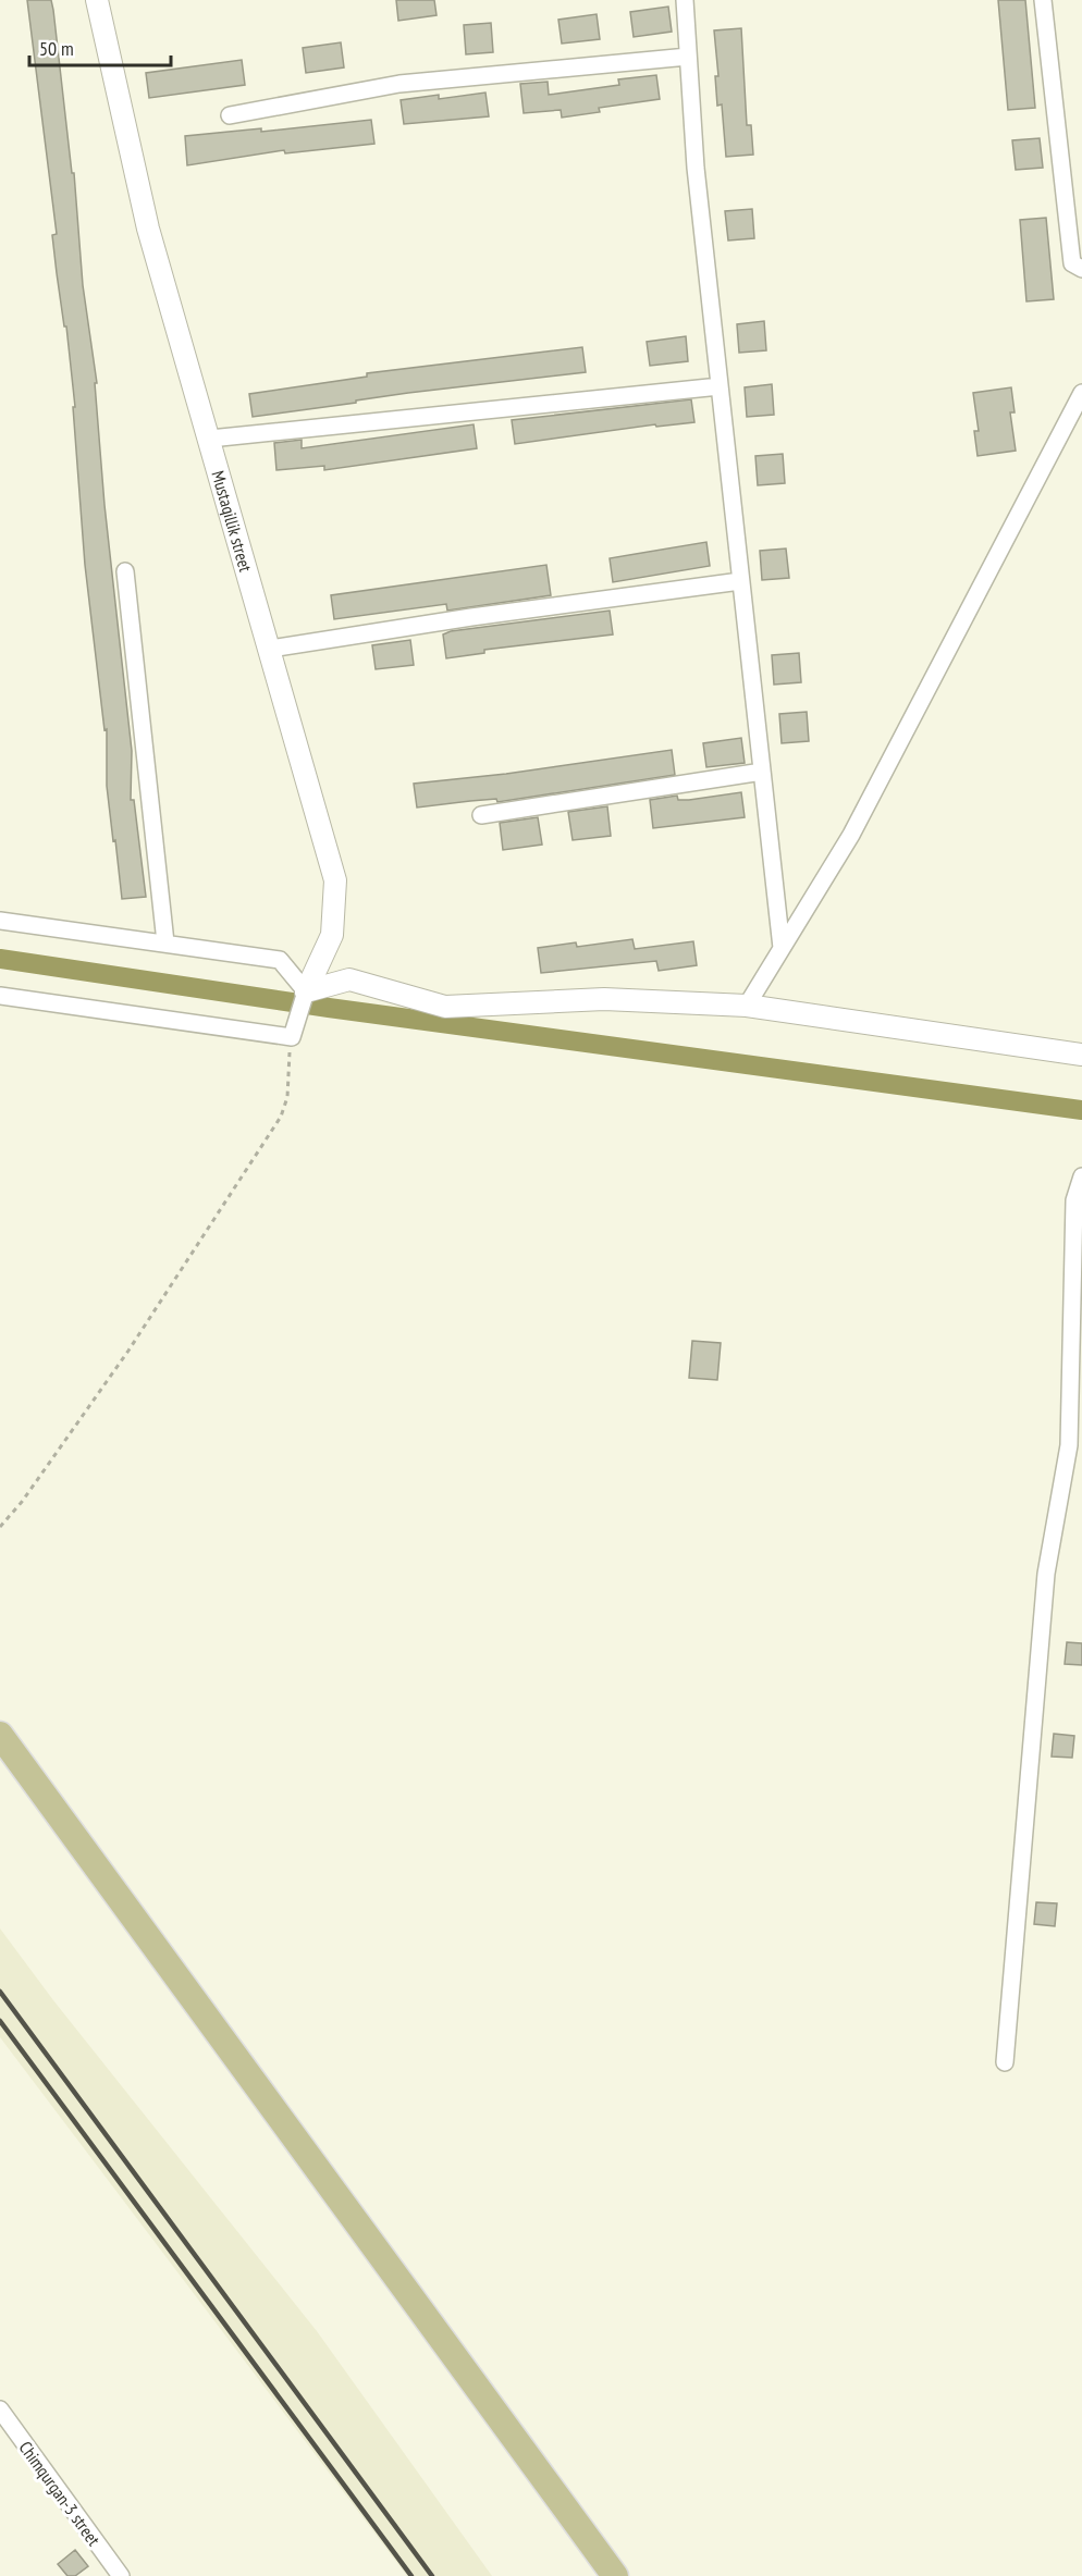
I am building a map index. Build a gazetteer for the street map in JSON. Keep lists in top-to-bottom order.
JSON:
{
  "streets": {
    "street": ["Mustaqillik street", "Chimqurgan-3 street"]
  },
  "scale_bar": "50 m"
}
